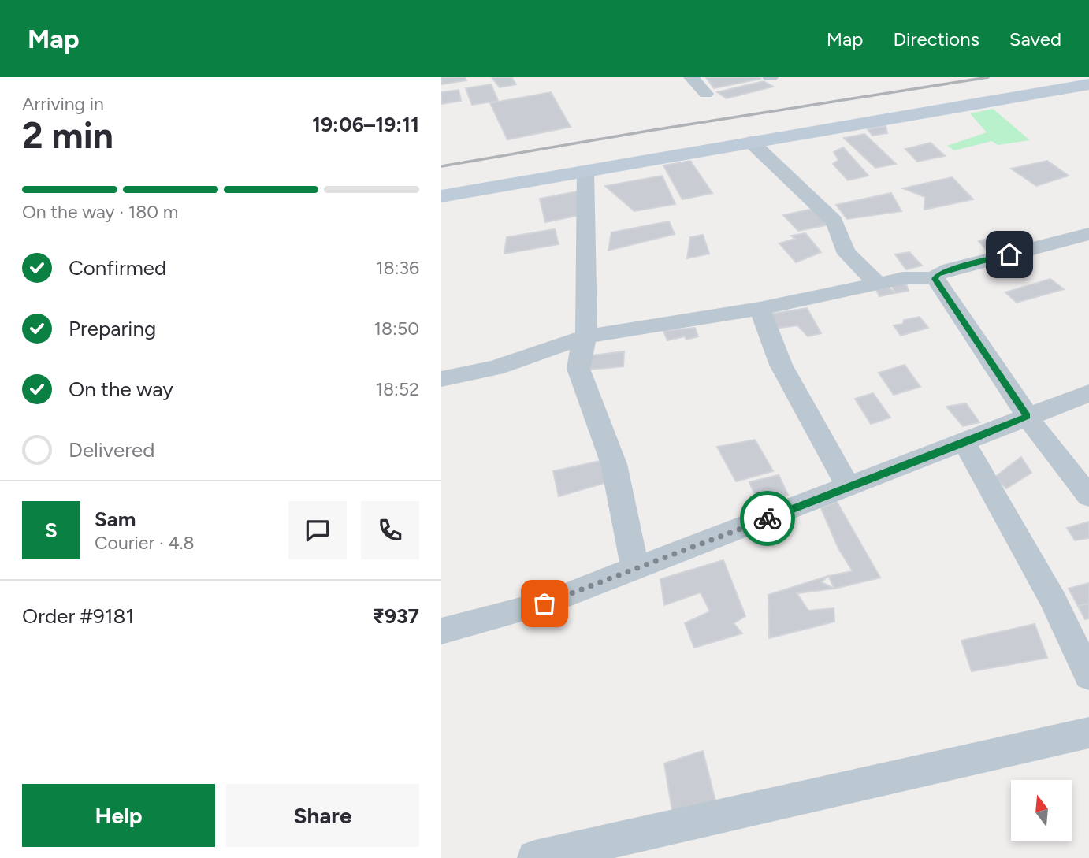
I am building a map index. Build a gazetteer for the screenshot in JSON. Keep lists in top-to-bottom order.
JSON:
{
  "north": "top",
  "page": {
    "header": "Map",
    "nav": ["Map", "Directions", "Saved"],
    "heading": ["2 min", "Arriving in", "19:06–19:11"],
    "panel": [
      "Sam",
      "Courier · 4.8",
      "Order #9181",
      "₹937"
    ],
    "bar": "On the way · 180 m",
    "list": [
      ["Confirmed", "18:36"],
      ["Preparing", "18:50"],
      ["On the way", "18:52"],
      "Delivered"
    ],
    "round": "S",
    "buttons": ["Help", "Share"]
  }
}
